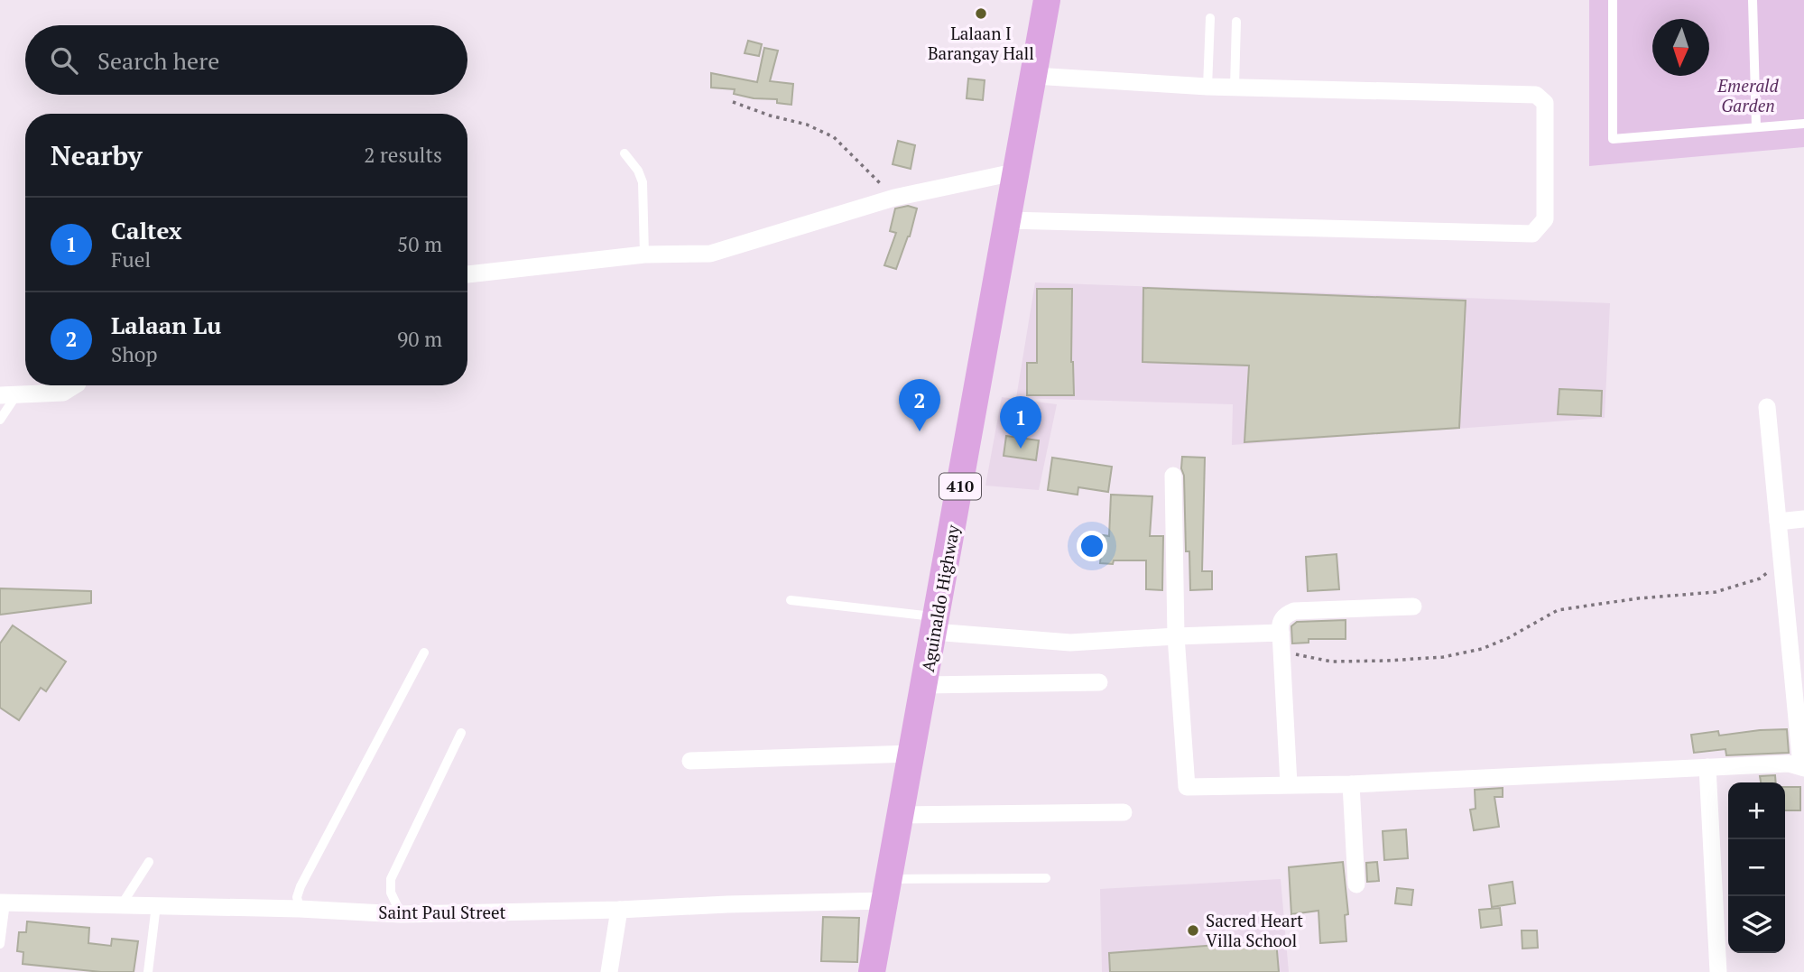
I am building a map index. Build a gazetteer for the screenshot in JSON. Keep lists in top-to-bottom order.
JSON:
{
  "streets": {
    "main road": ["410", "Aguinaldo Highway"],
    "street": ["Saint Paul Street"]
  },
  "crossings": [
    ["Aguinaldo Highway", "Saint Paul Street"]
  ],
  "parks": ["Emerald Garden"],
  "places": ["Lalaan I Barangay Hall", "Sacred Heart Villa School"],
  "north": "bottom",
  "page": {
    "search": "Search here",
    "heading": ["Nearby", "2 results"],
    "list": [
      {
        "mark": "1",
        "name": "Caltex",
        "note": "Fuel",
        "value": "50 m"
      },
      {
        "mark": "2",
        "name": "Lalaan Lu",
        "note": "Shop",
        "value": "90 m"
      }
    ],
    "pins": ["2", "1"],
    "map_buttons": ["+", "−"]
  }
}
